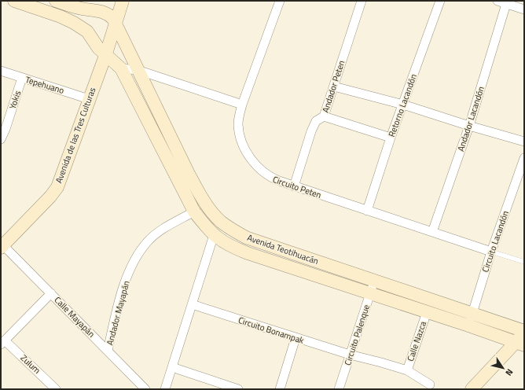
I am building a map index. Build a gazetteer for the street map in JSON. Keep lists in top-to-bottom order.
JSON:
{
  "streets": {
    "street": [
      "Tepehuano",
      "Andador Peten",
      "Yokis",
      "Retorno Lacandón",
      "Andador Lacandón",
      "Avenida de las Tres Culturas",
      "Circuito Peten",
      "Circuito Lacandón",
      "Avenida Teotihuacán",
      "Andador Mayapán",
      "Calle Mayapán",
      "Circuito Bonampak",
      "Circuito Palenque",
      "Calle Nazca",
      "Zulum"
    ]
  },
  "crossings": [
    ["Tepehuano", "Yokis"],
    ["Tepehuano", "Avenida de las Tres Culturas"],
    ["Andador Peten", "Circuito Peten"],
    ["Retorno Lacandón", "Circuito Peten"],
    ["Andador Lacandón", "Circuito Peten"],
    ["Avenida de las Tres Culturas", "Avenida Teotihuacán"],
    ["Avenida de las Tres Culturas", "Calle Mayapán"],
    ["Circuito Peten", "Circuito Lacandón"],
    ["Circuito Lacandón", "Avenida Teotihuacán"],
    ["Avenida Teotihuacán", "Andador Mayapán"],
    ["Avenida Teotihuacán", "Circuito Palenque"],
    ["Avenida Teotihuacán", "Calle Nazca"],
    ["Andador Mayapán", "Calle Mayapán"],
    ["Circuito Bonampak", "Circuito Palenque"],
    ["Circuito Bonampak", "Calle Nazca"]
  ],
  "north": "bottom right"
}
